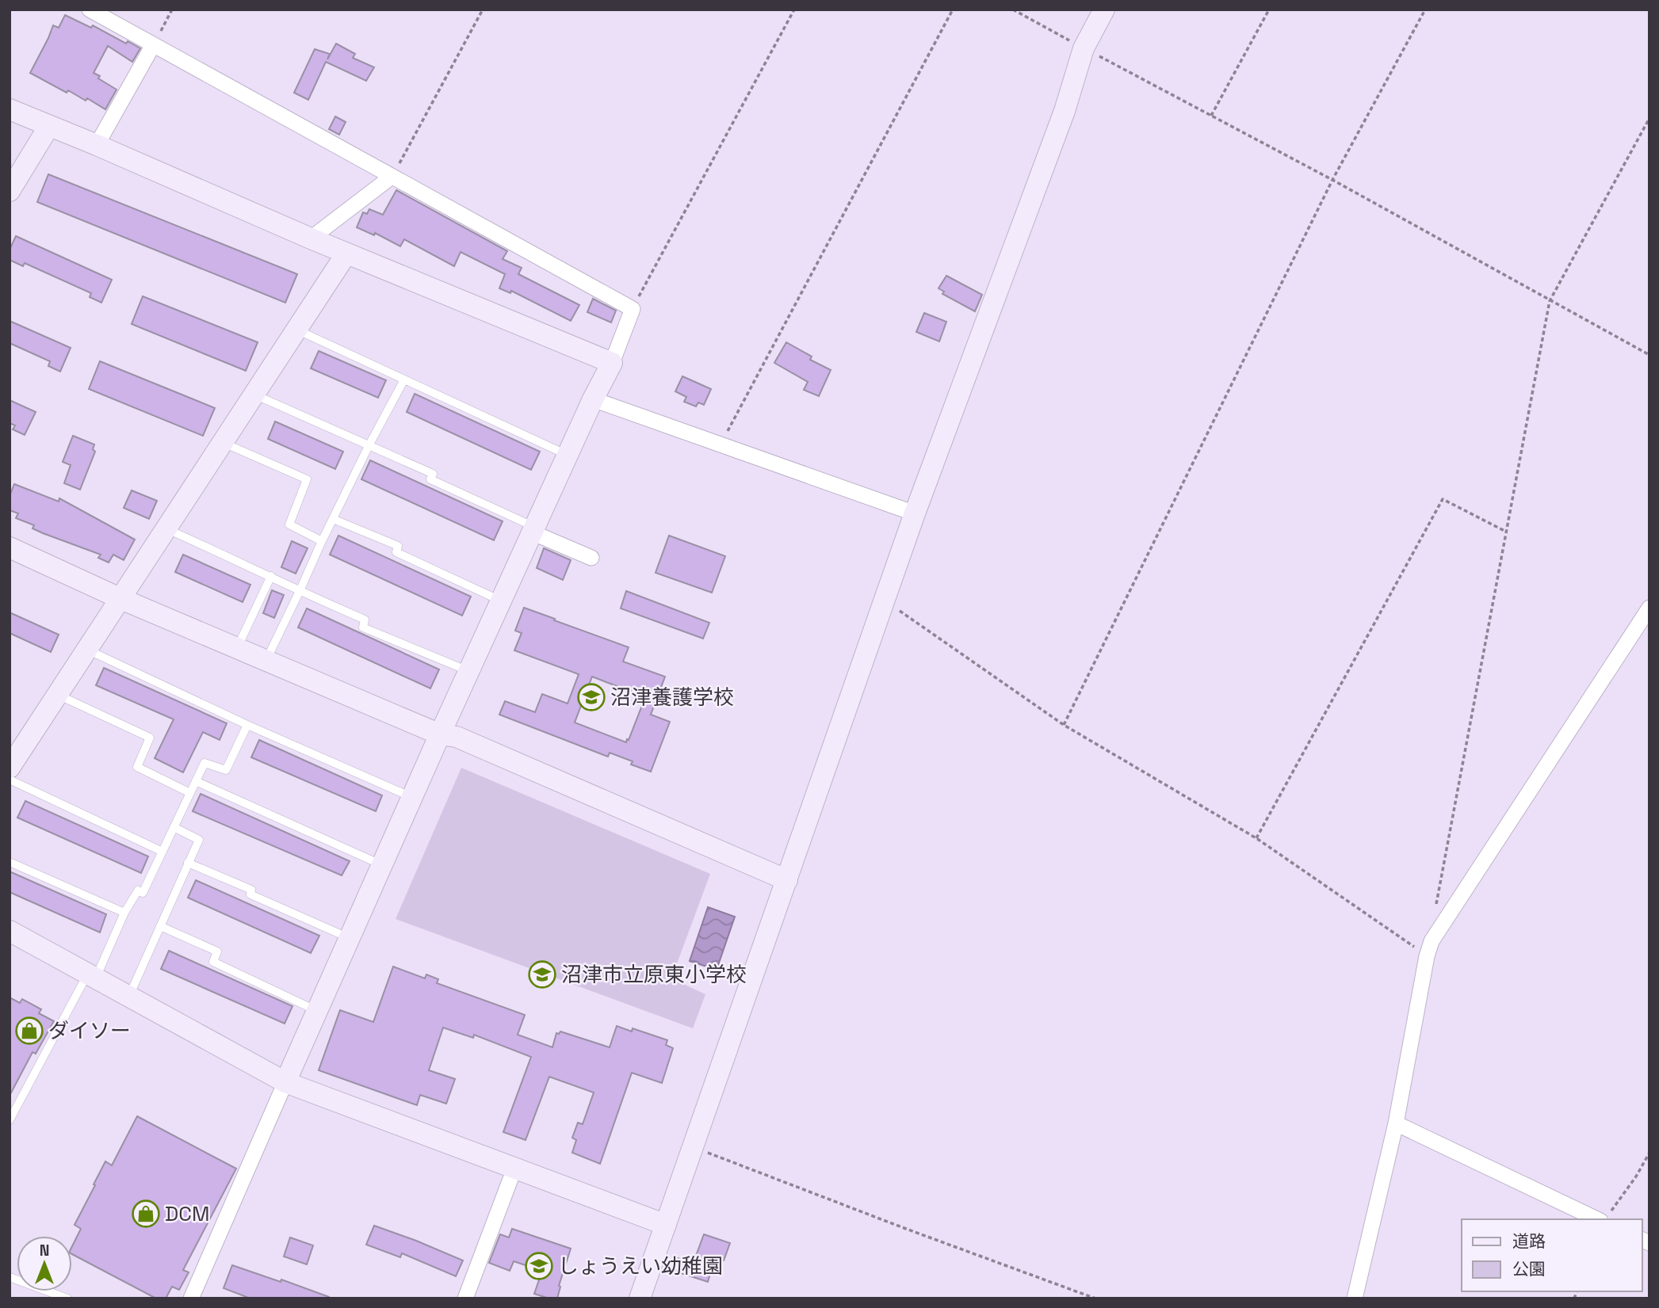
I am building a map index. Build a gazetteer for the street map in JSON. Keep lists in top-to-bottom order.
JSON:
{
  "places": {
    "school or university": ["沼津養護学校", "沼津市立原東小学校", "しょうえい幼稚園"],
    "shop": ["ダイソー", "DCM"]
  },
  "legend": ["道路", "公園"],
  "north": "top"
}
